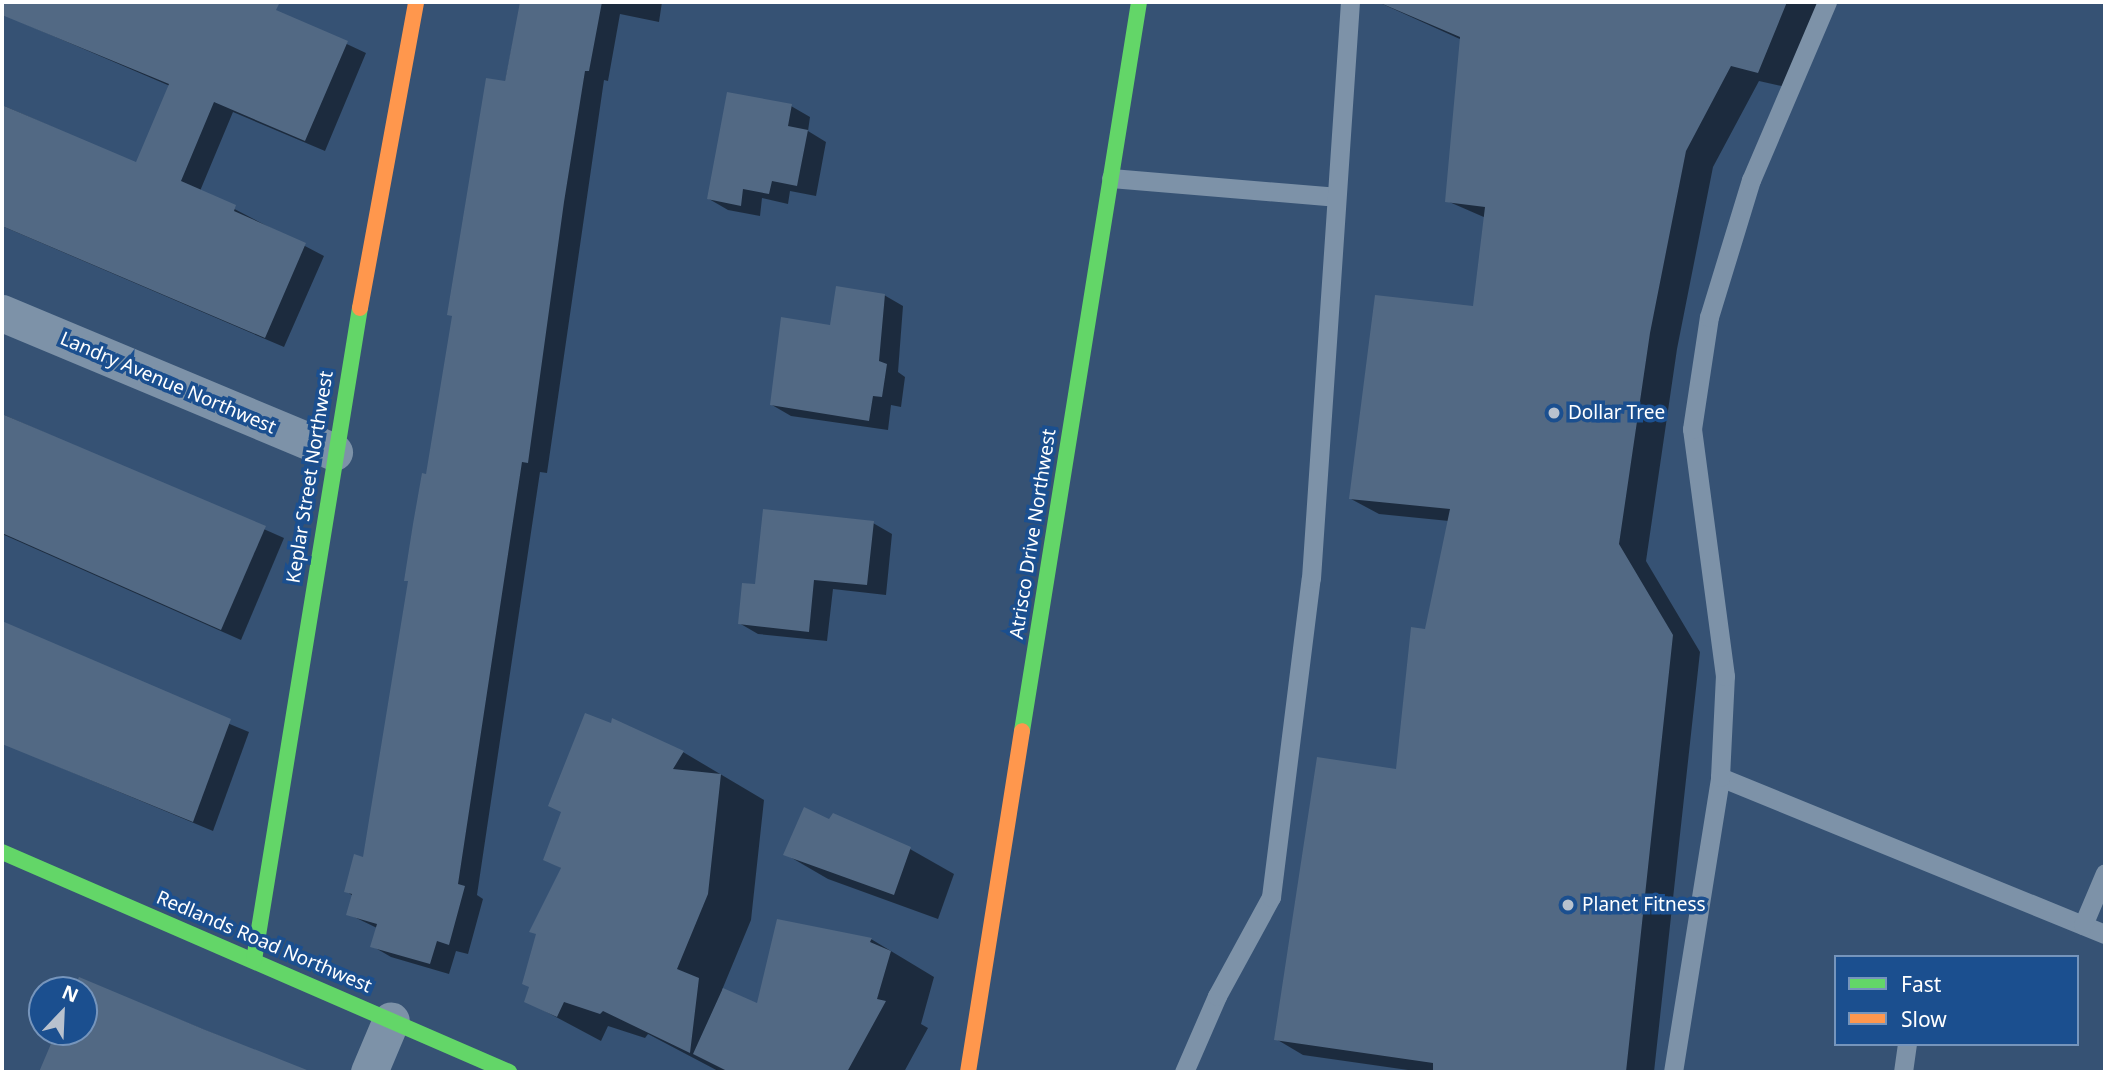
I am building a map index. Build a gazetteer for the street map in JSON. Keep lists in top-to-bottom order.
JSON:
{
  "streets": {
    "street": [
      "Landry Avenue Northwest",
      "Keplar Street Northwest",
      "Atrisco Drive Northwest",
      "Redlands Road Northwest"
    ]
  },
  "crossings": [
    ["Landry Avenue Northwest", "Keplar Street Northwest"],
    ["Keplar Street Northwest", "Redlands Road Northwest"]
  ],
  "places": ["Dollar Tree", "Planet Fitness"],
  "legend": ["Fast", "Slow"],
  "north": "top right"
}
